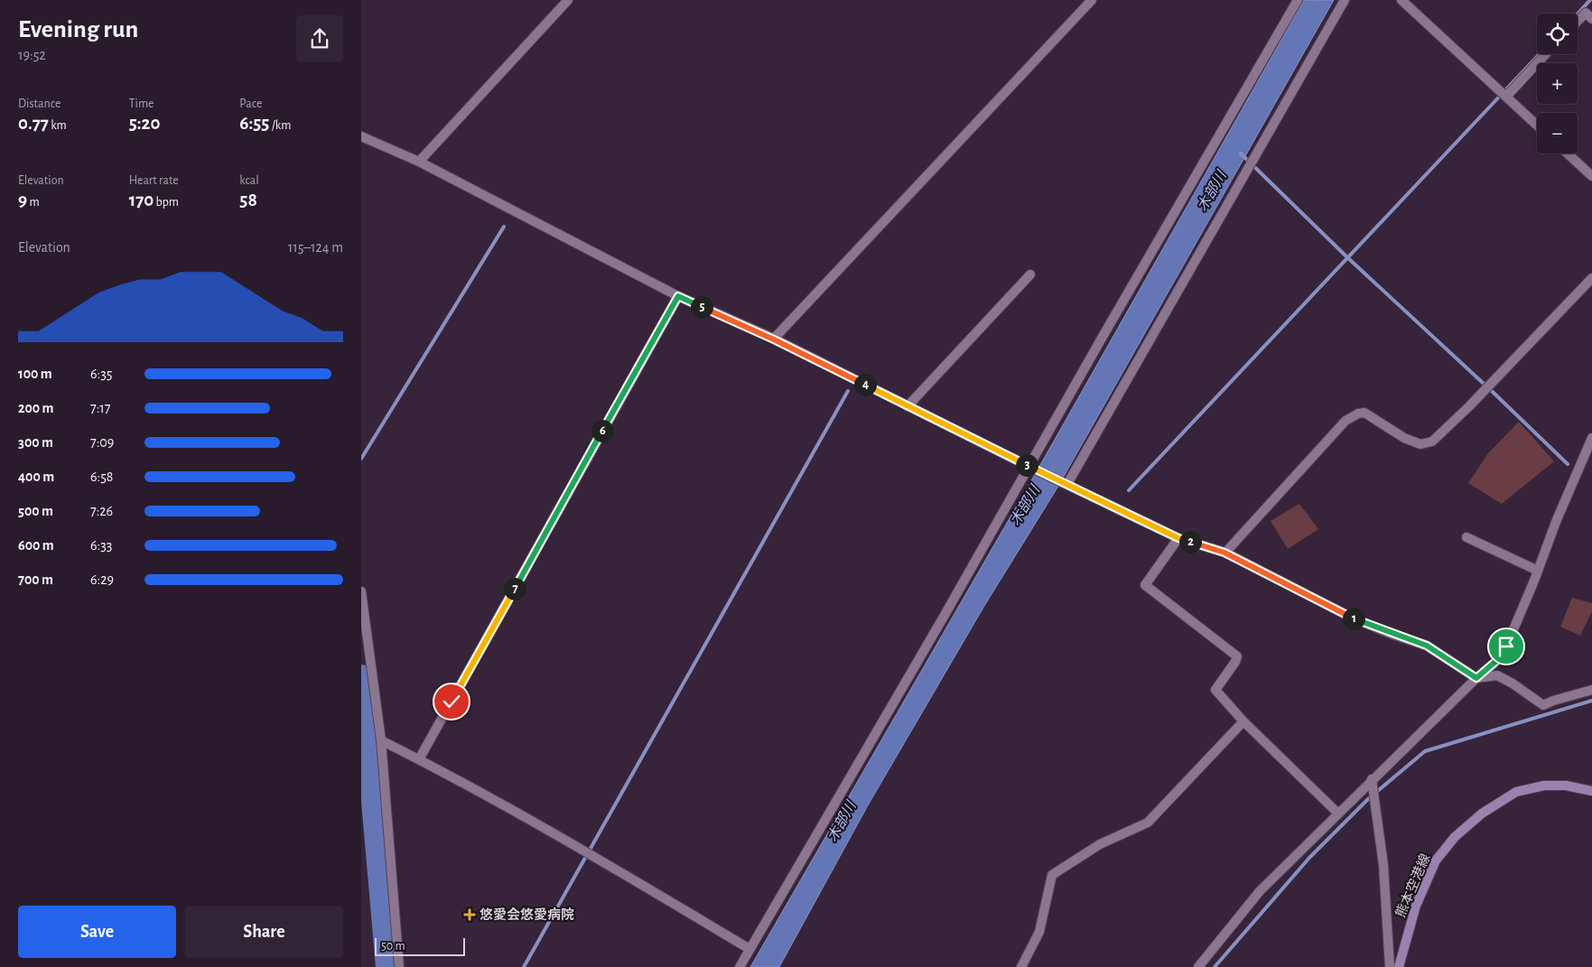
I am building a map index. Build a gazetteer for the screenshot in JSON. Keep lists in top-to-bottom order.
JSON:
{
  "streets": {
    "main road": ["熊本空港線"]
  },
  "water": ["木部川"],
  "places": {
    "health": ["悠愛会悠愛病院"]
  },
  "scale_bar": "50 m",
  "page": {
    "heading": ["Evening run", "19:52"],
    "map_buttons": ["+", "−"],
    "stats": [
      ["Distance", "0.77 km"],
      ["Time", "5:20"],
      ["Pace", "6:55 /km"],
      ["Elevation", "9 m"],
      ["Heart rate", "170 bpm"],
      ["kcal", "58"]
    ],
    "chart": ["Elevation", "115–124 m"],
    "pins": [
      "5",
      "4",
      "6",
      "3",
      "2",
      "7",
      "1"
    ],
    "list": [
      {
        "name": "100 m",
        "note": "6:35"
      },
      {
        "name": "200 m",
        "note": "7:17"
      },
      {
        "name": "300 m",
        "note": "7:09"
      },
      {
        "name": "400 m",
        "note": "6:58"
      },
      {
        "name": "500 m",
        "note": "7:26"
      },
      {
        "name": "600 m",
        "note": "6:33"
      },
      {
        "name": "700 m",
        "note": "6:29"
      }
    ],
    "buttons": ["Save", "Share"],
    "scale": "50 m"
  }
}
